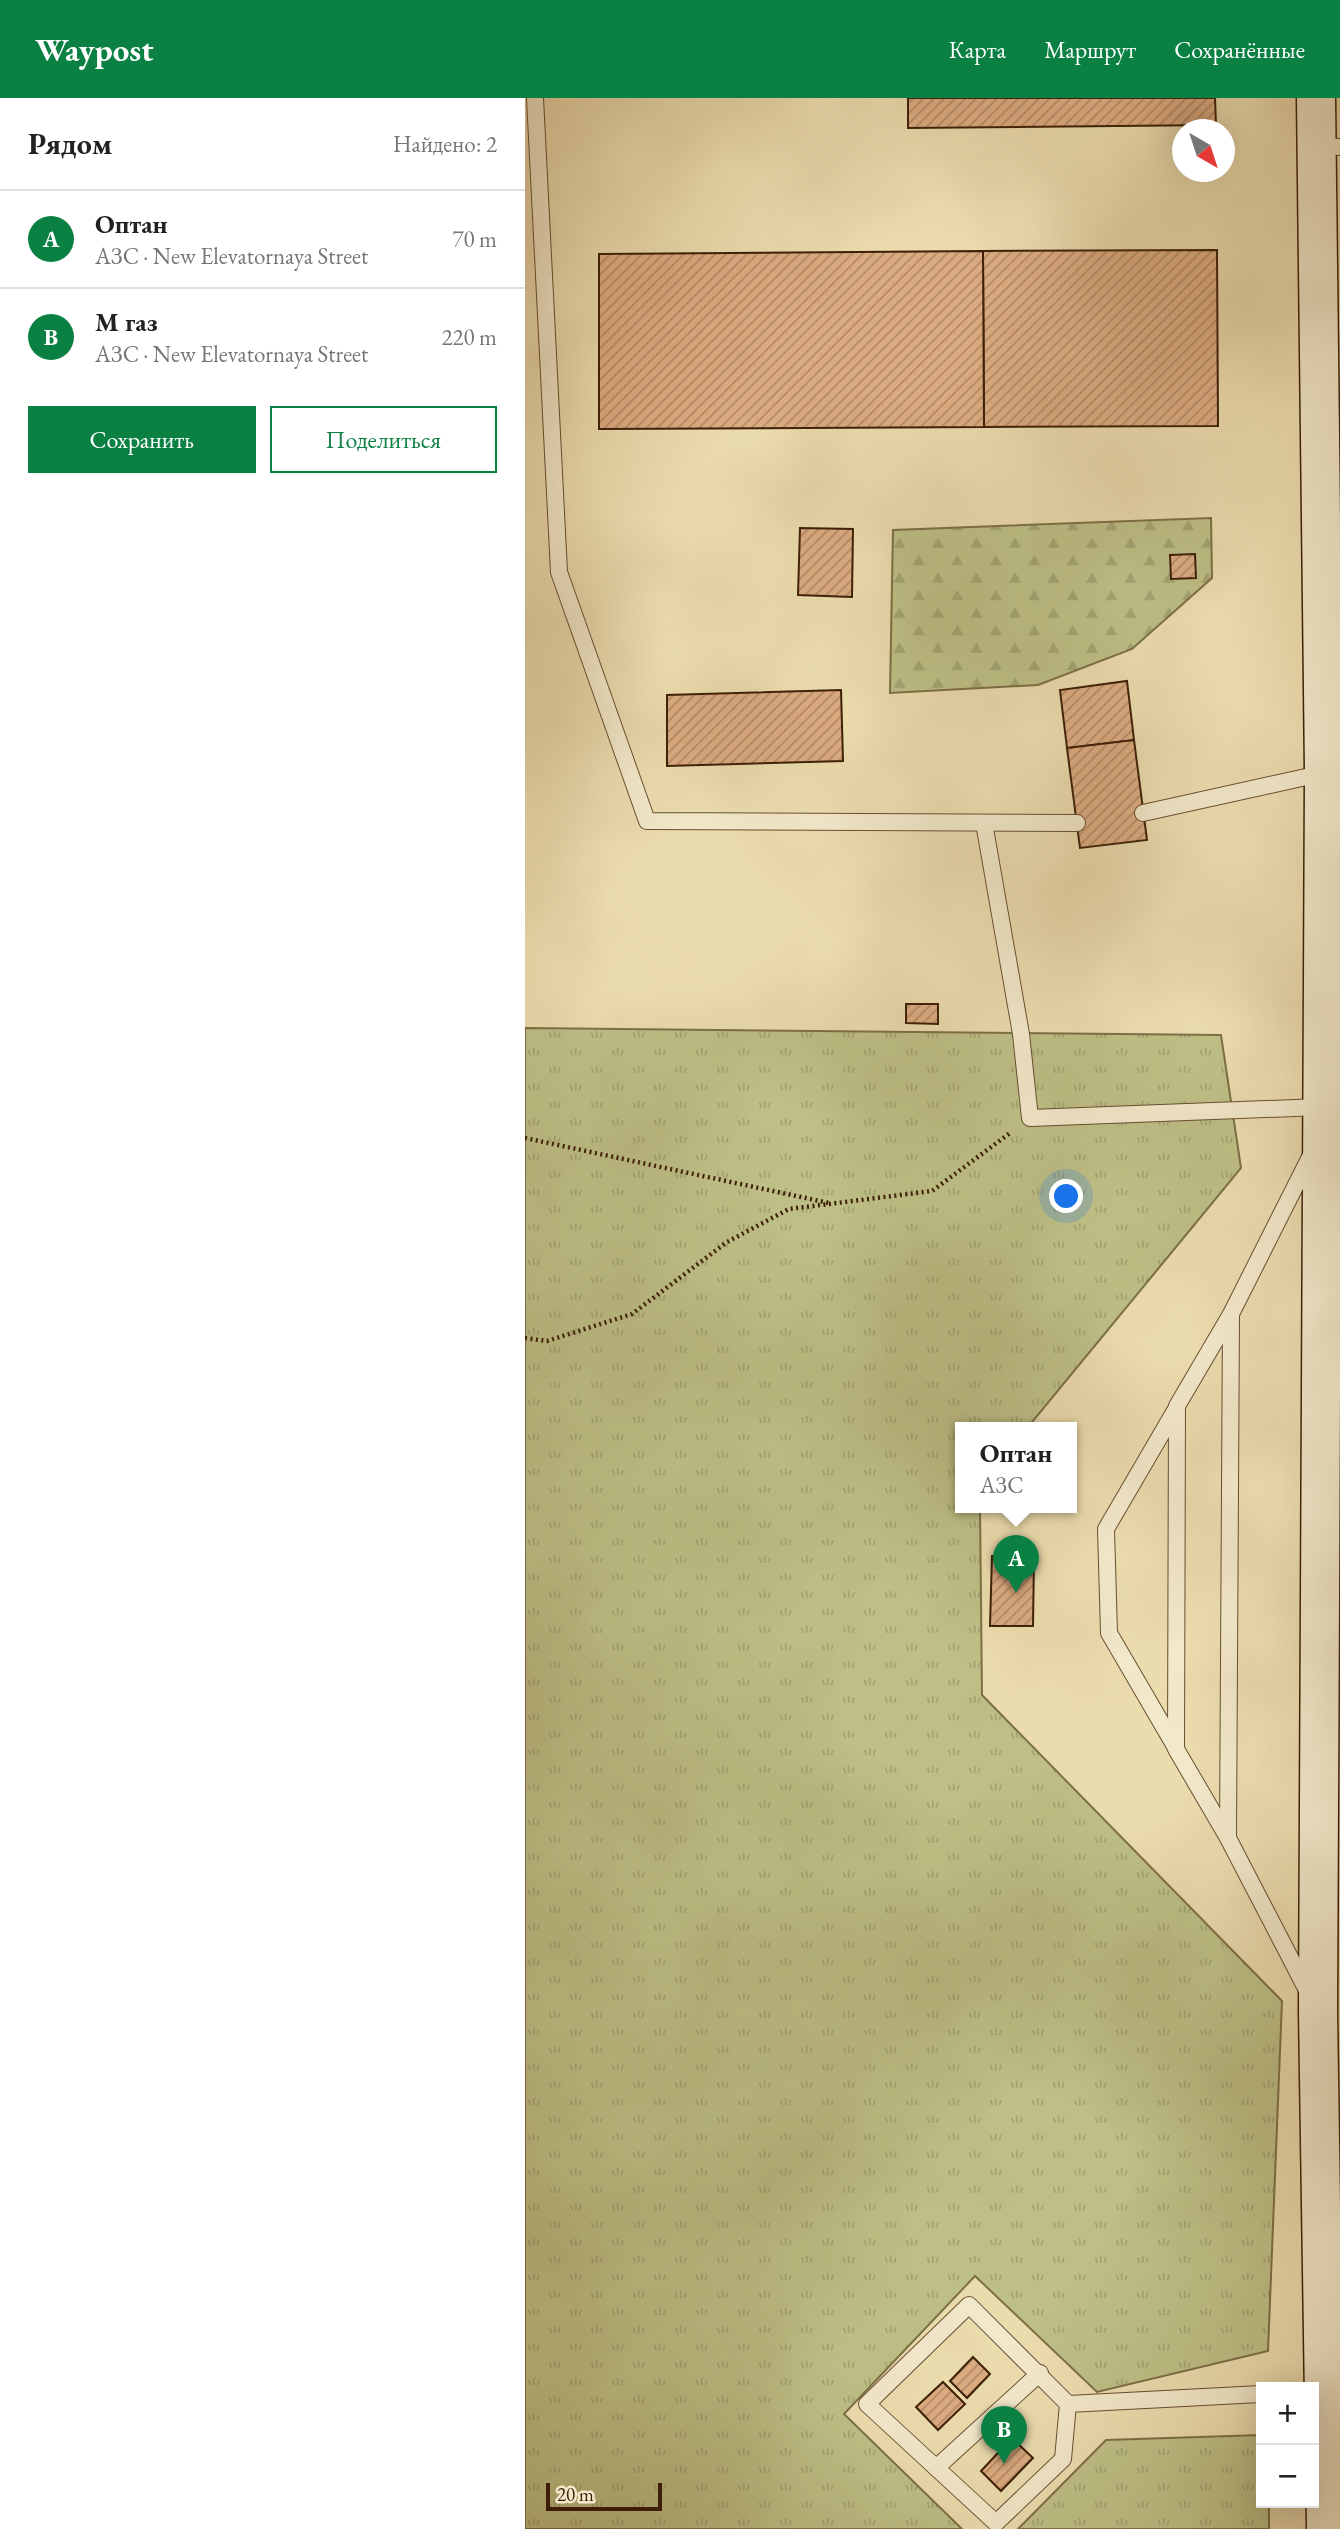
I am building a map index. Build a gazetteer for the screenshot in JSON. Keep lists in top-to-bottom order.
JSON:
{
  "scale_bar": "20 m",
  "north": "bottom right",
  "page": {
    "header": "Waypost",
    "nav": ["Карта", "Маршрут", "Сохранённые"],
    "heading": ["Рядом", "Найдено: 2"],
    "list": [
      {
        "mark": "A",
        "name": "Оптан",
        "note": "АЗС · New Elevatornaya Street",
        "value": "70 m"
      },
      {
        "mark": "B",
        "name": "М газ",
        "note": "АЗС · New Elevatornaya Street",
        "value": "220 m"
      }
    ],
    "buttons": ["Сохранить", "Поделиться"],
    "popup": ["Оптан", "АЗС"],
    "pins": ["A", "B"],
    "map_buttons": ["+", "−"],
    "scale": "20 m"
  }
}
